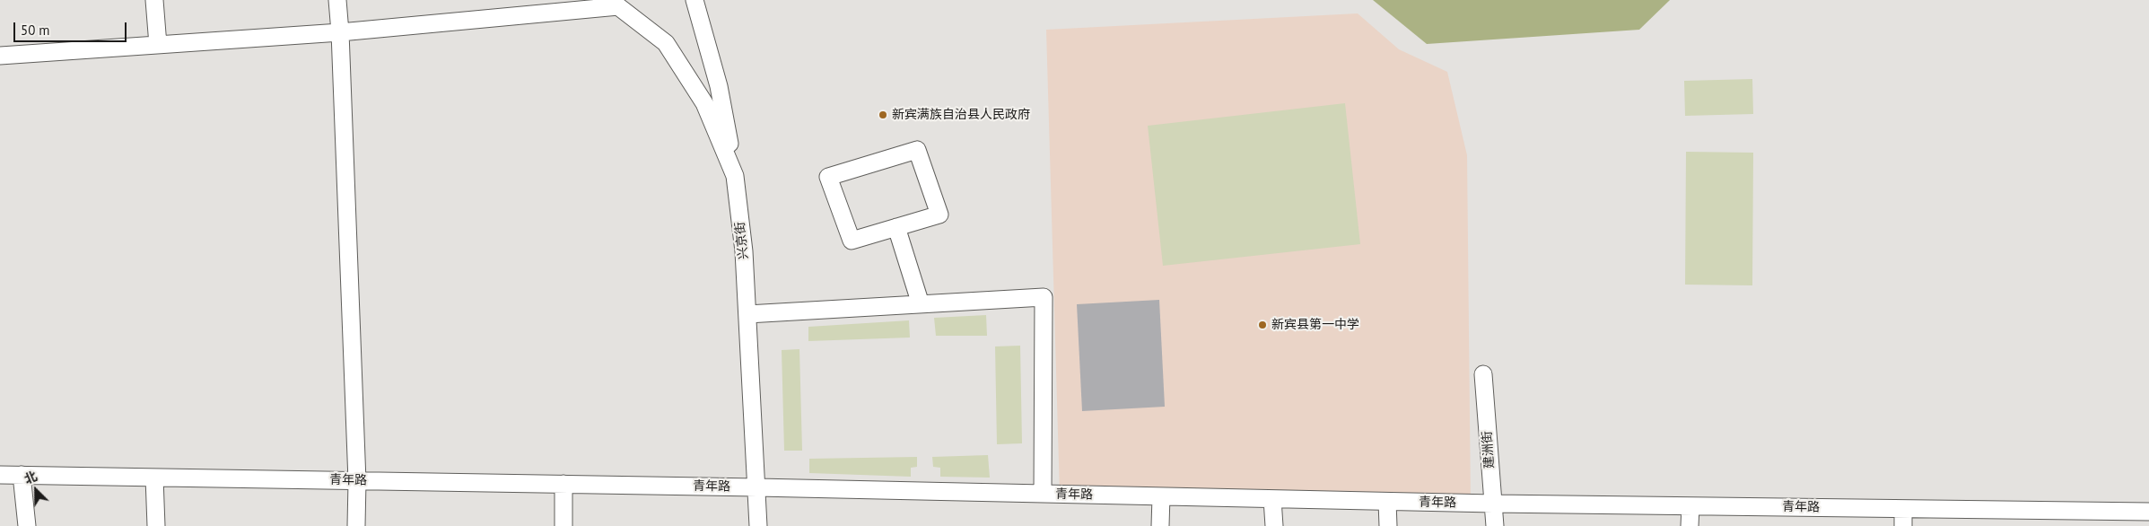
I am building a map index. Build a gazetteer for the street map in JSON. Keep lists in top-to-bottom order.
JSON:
{
  "streets": {
    "street": ["兴京街", "建洲街", "青年路"]
  },
  "crossings": [
    ["兴京街", "青年路"],
    ["建洲街", "青年路"]
  ],
  "places": ["新宾满族自治县人民政府", "新宾县第一中学"],
  "scale_bar": "50 m",
  "north": "top left"
}
